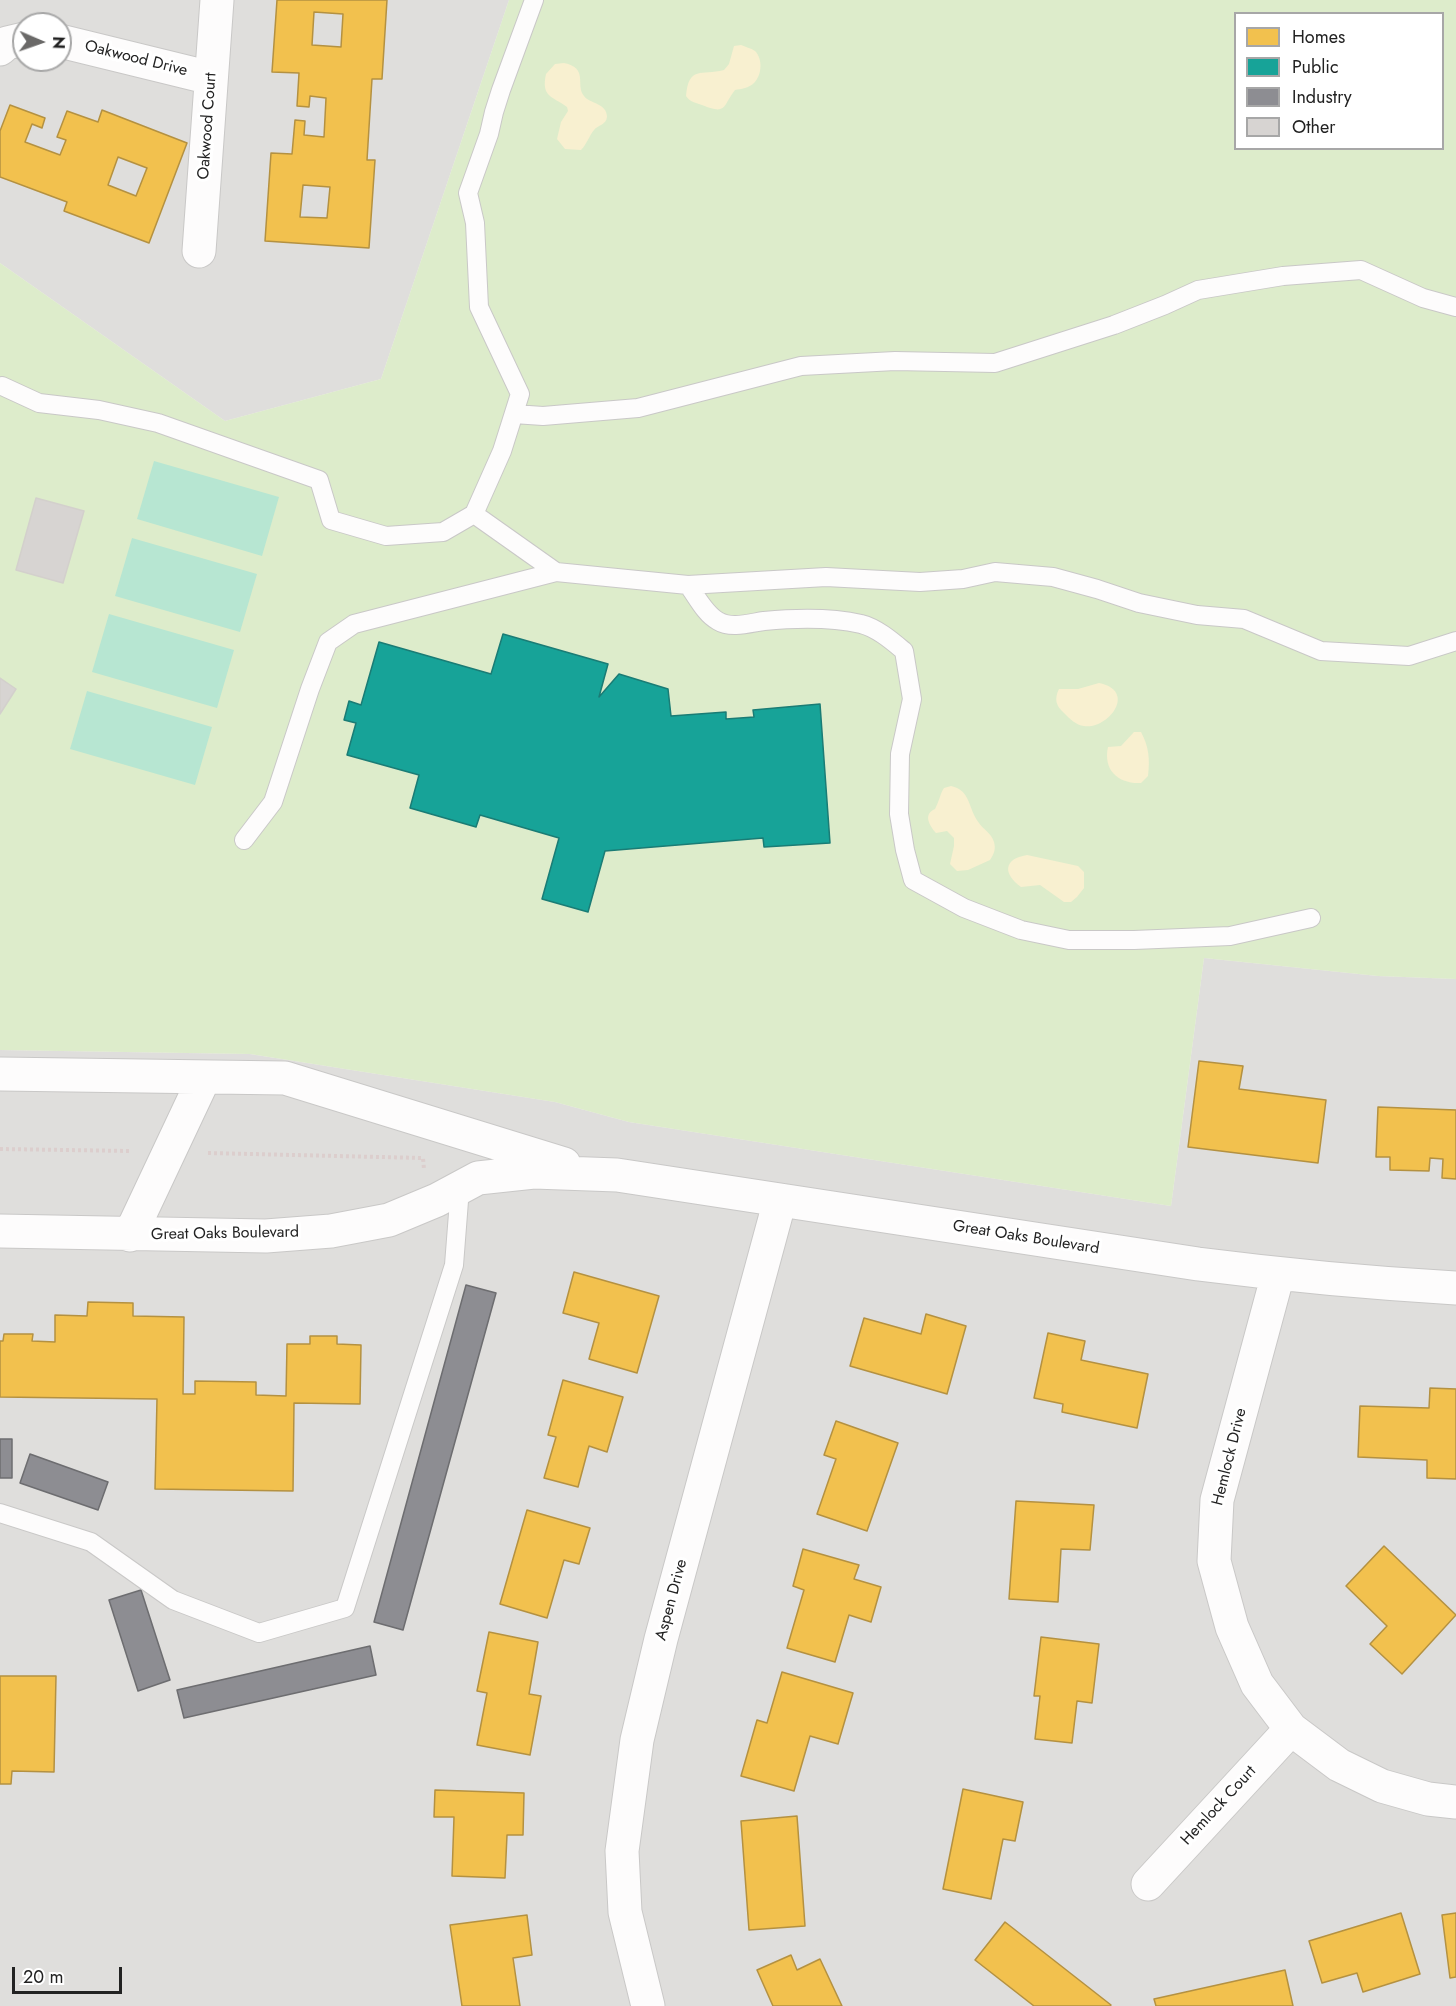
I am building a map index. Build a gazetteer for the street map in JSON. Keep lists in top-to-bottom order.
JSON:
{
  "streets": {
    "street": [
      "Oakwood Drive",
      "Oakwood Court",
      "Great Oaks Boulevard",
      "Hemlock Drive",
      "Aspen Drive",
      "Hemlock Court"
    ]
  },
  "crossings": [
    ["Oakwood Drive", "Oakwood Court"],
    ["Great Oaks Boulevard", "Hemlock Drive"],
    ["Great Oaks Boulevard", "Aspen Drive"],
    ["Hemlock Drive", "Hemlock Court"]
  ],
  "legend": [
    "Homes",
    "Public",
    "Industry",
    "Other"
  ],
  "scale_bar": "20 m",
  "north": "right"
}
